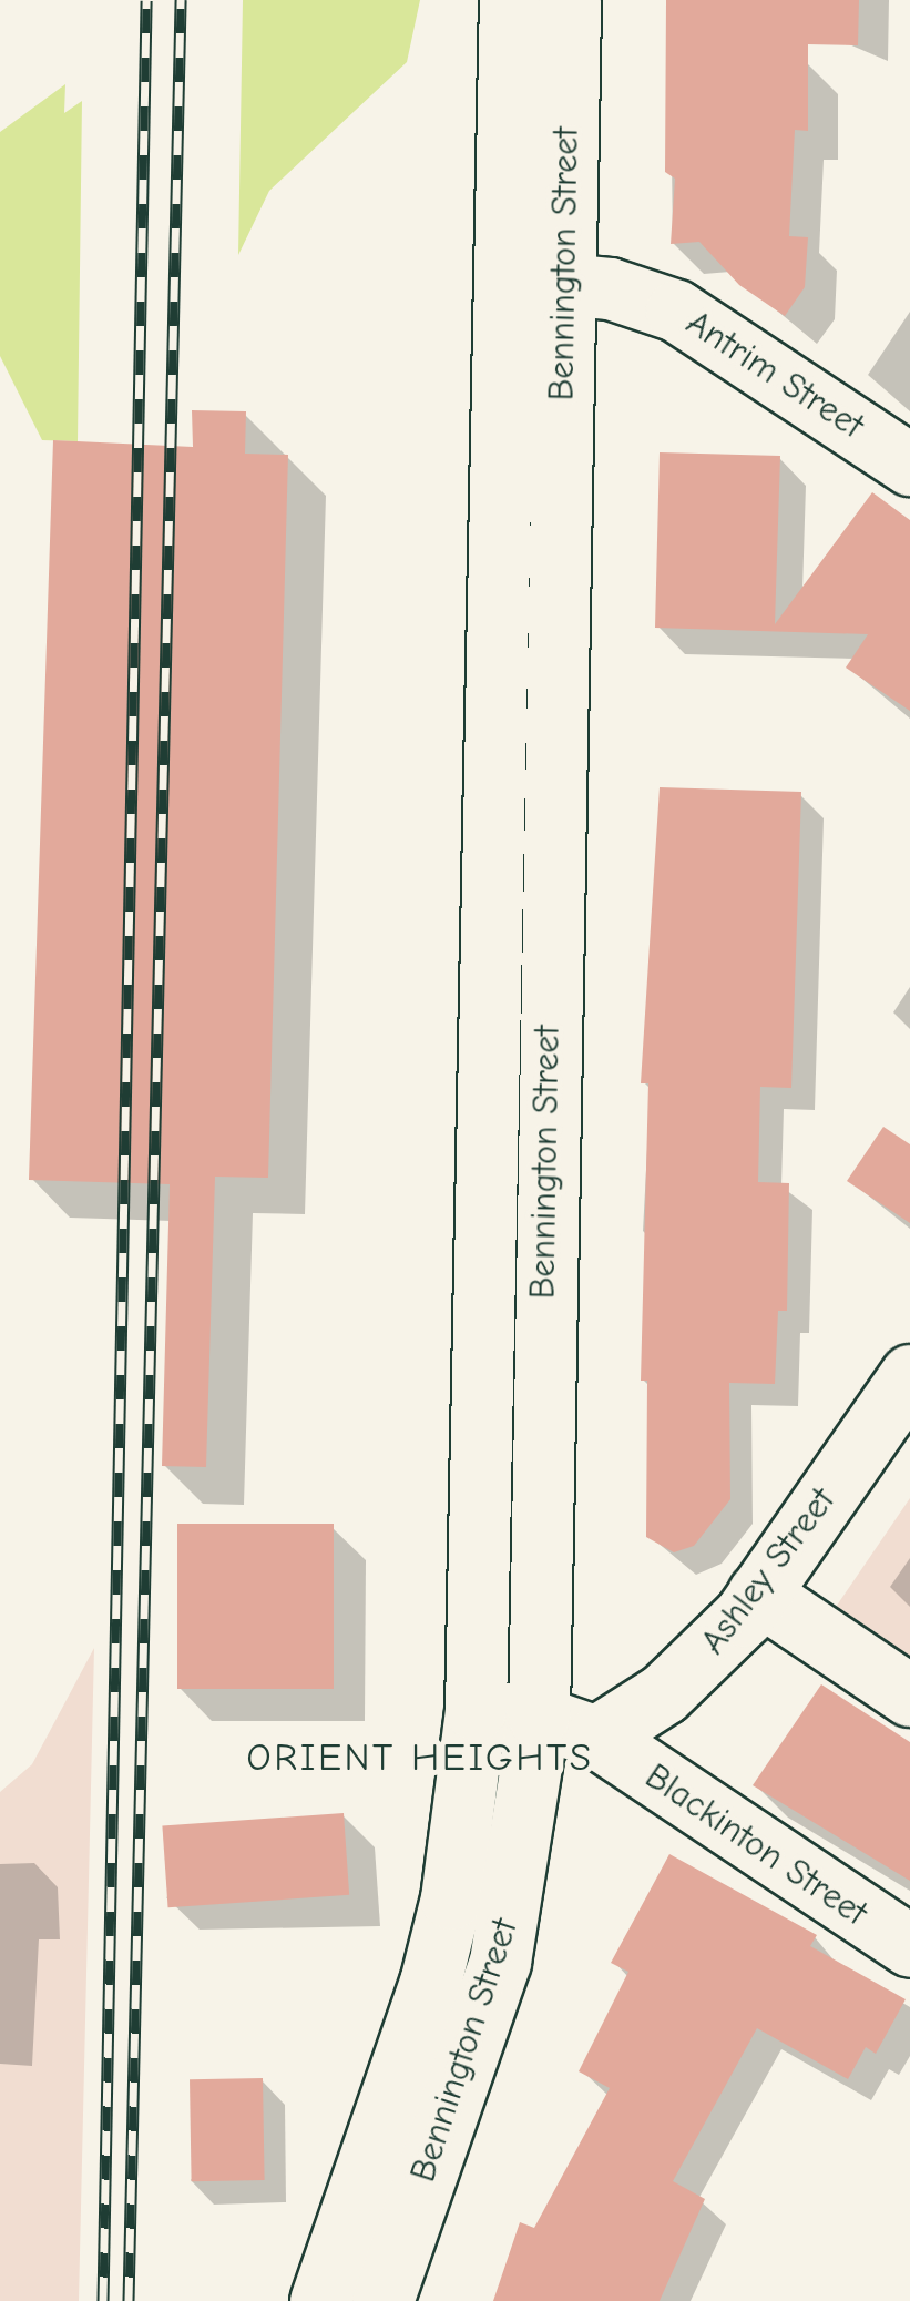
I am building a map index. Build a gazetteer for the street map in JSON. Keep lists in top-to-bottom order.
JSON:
{
  "streets": {
    "main road": [
      "Bennington Street",
      "Antrim Street",
      "Ashley Street",
      "Blackinton Street"
    ]
  },
  "crossings": [
    ["Bennington Street", "Antrim Street"],
    ["Bennington Street", "Blackinton Street"],
    ["Ashley Street", "Blackinton Street"]
  ],
  "districts": ["ORIENT HEIGHTS"]
}
